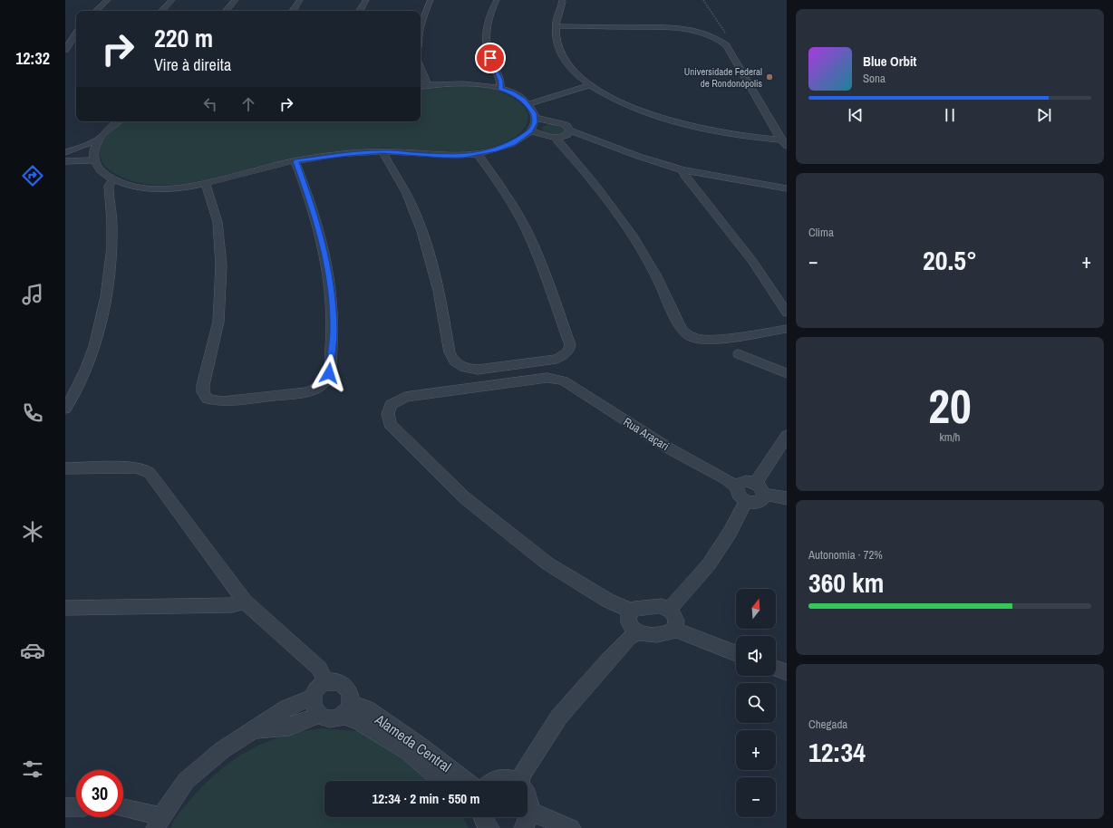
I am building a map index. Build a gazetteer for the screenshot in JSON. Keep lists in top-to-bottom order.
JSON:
{
  "streets": {
    "street": ["Rua Araçari", "Alameda Central"]
  },
  "places": ["Universidade Federal de Rondonópolis"],
  "north": "top",
  "page": {
    "tabs": "12:32",
    "turn": ["220 m", "Vire à direita"],
    "song": ["Blue Orbit", "Sona"],
    "tile": [
      "Clima",
      ["20", "km/h"],
      ["Autonomia · 72%", "360 km"],
      ["Chegada", "12:34"]
    ],
    "heat": ["−", "20.5°", "+"],
    "map_buttons": ["+", "−"],
    "limit": "30",
    "trip": "12:34 · 2 min · 550 m"
  }
}
